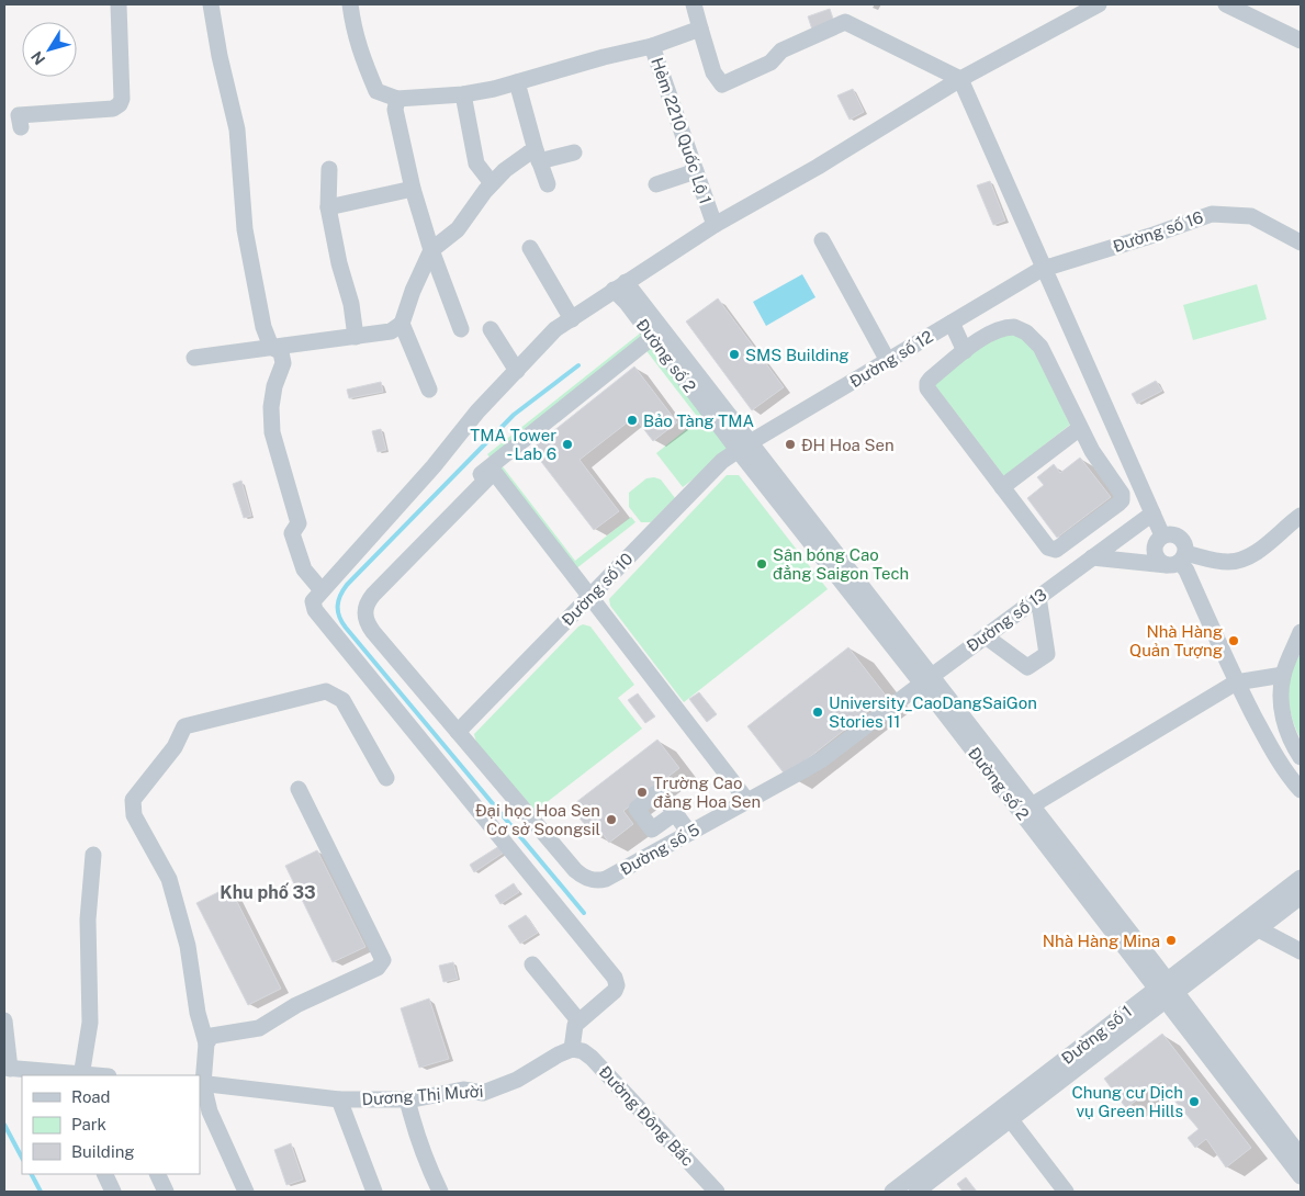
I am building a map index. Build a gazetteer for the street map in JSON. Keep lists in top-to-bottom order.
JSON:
{
  "streets": {
    "street": [
      "Hẻm 2210 Quốc Lộ 1",
      "Đường số 16",
      "Đường số 2",
      "Đường số 12",
      "Đường số 10",
      "Đường số 13",
      "Đường số 5",
      "Đường số 1",
      "Dương Thị Mười",
      "Đường Đông Bắc"
    ]
  },
  "crossings": [
    ["Đường số 16", "Đường số 12"],
    ["Đường số 2", "Đường số 12"],
    ["Đường số 2", "Đường số 10"],
    ["Đường số 2", "Đường số 13"],
    ["Đường số 2", "Đường số 5"],
    ["Đường số 2", "Đường số 1"],
    ["Đường số 12", "Đường số 10"],
    ["Đường số 10", "Đường số 5"],
    ["Đường số 13", "Đường số 5"],
    ["Dương Thị Mười", "Đường Đông Bắc"]
  ],
  "districts": ["Khu phố 33"],
  "places": [
    "SMS Building",
    "Bảo Tàng TMA",
    "TMA Tower - Lab 6",
    "ĐH Hoa Sen",
    "Sân bóng Cao đẳng Saigon Tech",
    "Nhà Hàng Quản Tượng",
    "University_CaoDangSaiGon Stories 11",
    "Trường Cao đẳng Hoa Sen",
    "Đại học Hoa Sen Cơ sở Soongsil",
    "Nhà Hàng Mina",
    "Chung cư Dịch vụ Green Hills"
  ],
  "legend": ["Road", "Park", "Building"],
  "north": "bottom left"
}
